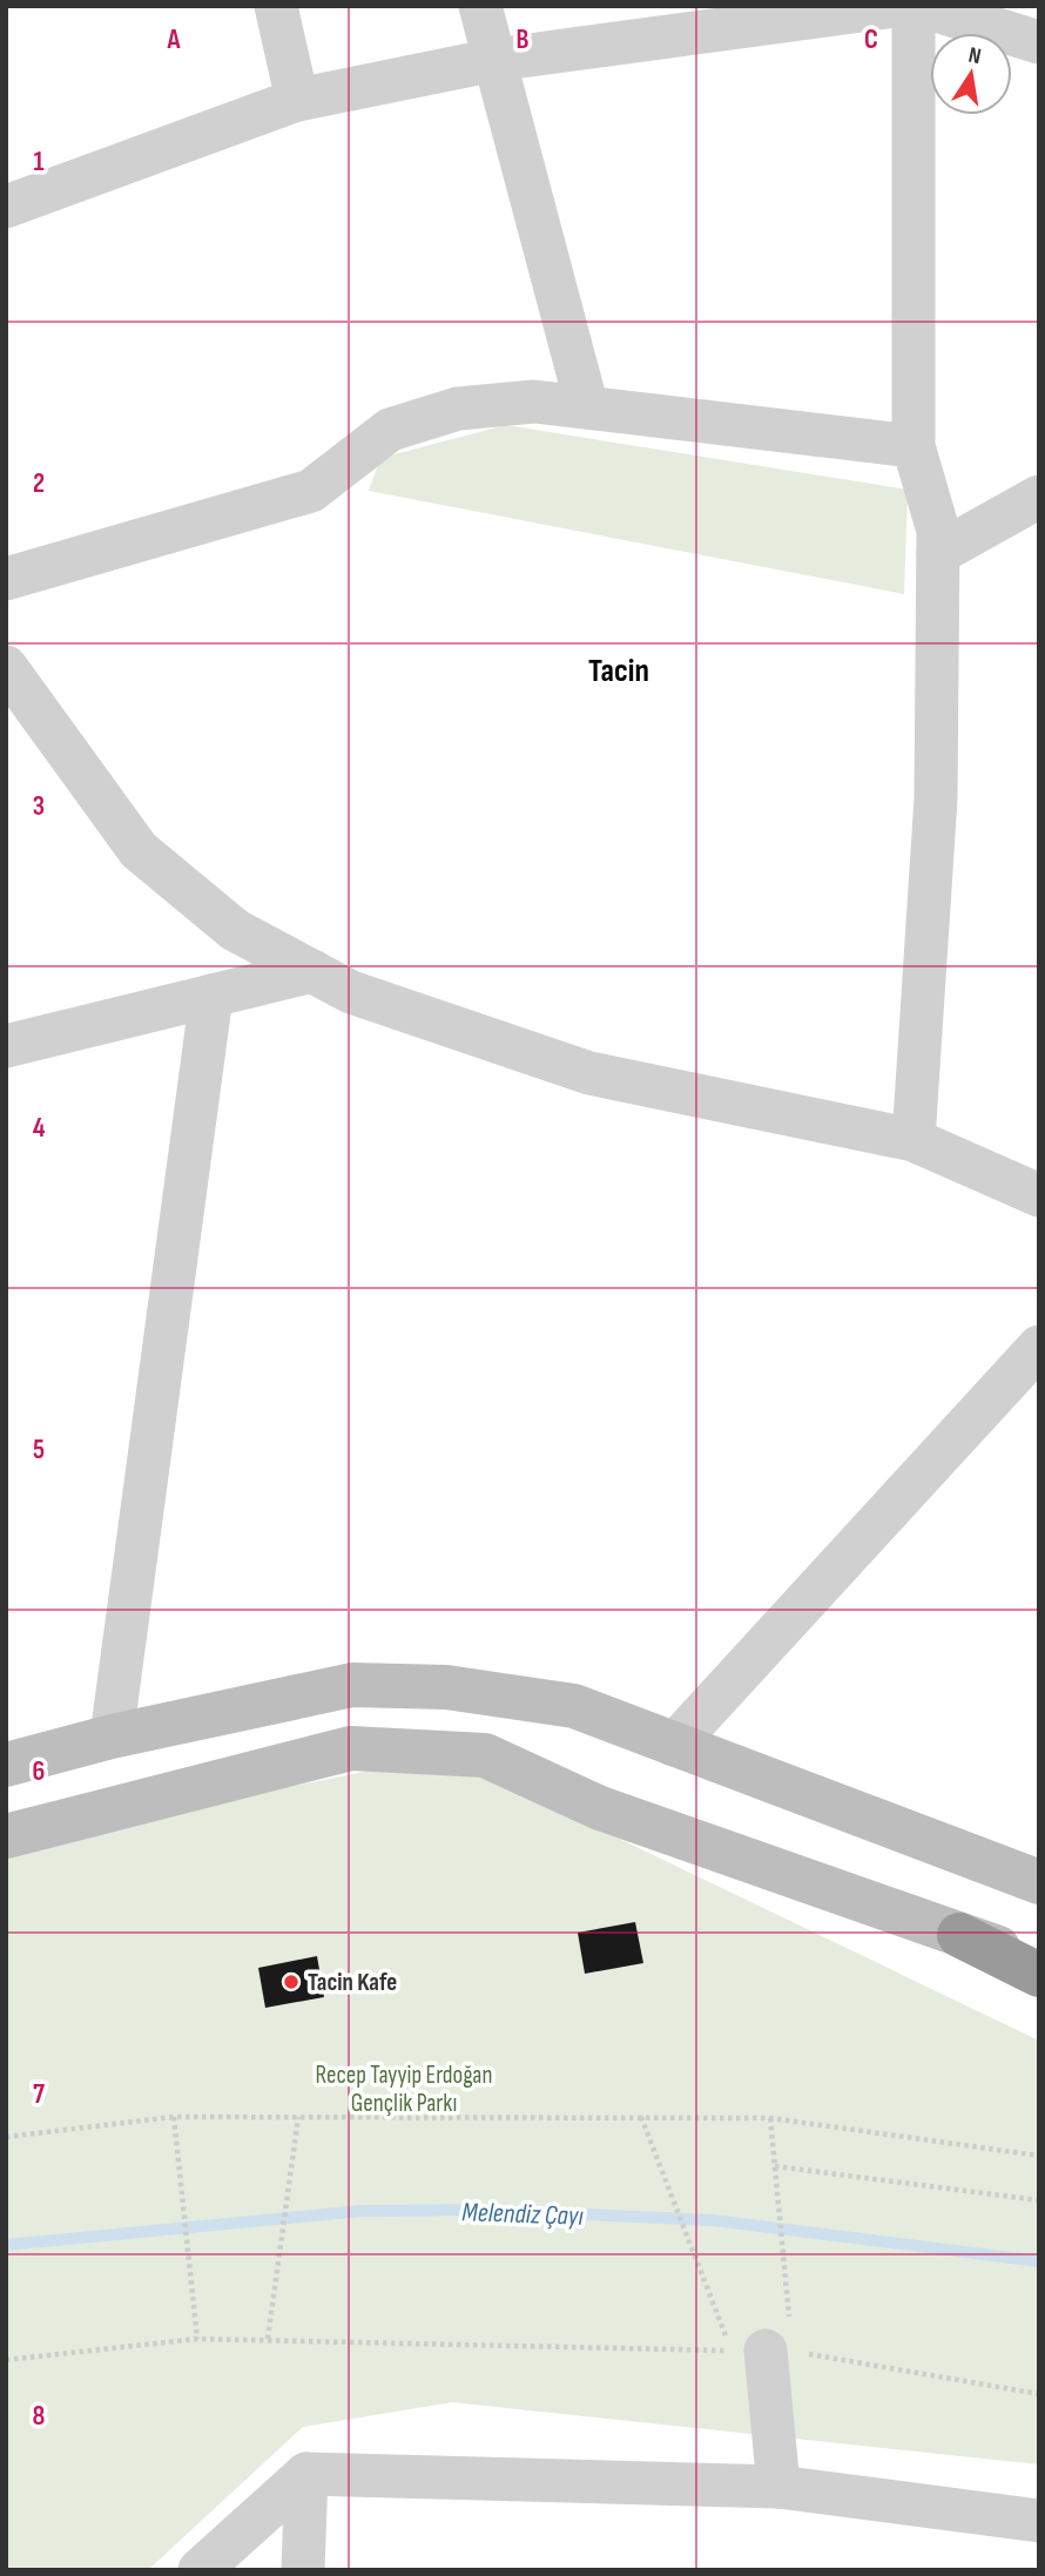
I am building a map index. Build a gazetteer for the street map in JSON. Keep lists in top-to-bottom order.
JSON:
{
  "districts": ["Tacin"],
  "water": ["Melendiz Çayı"],
  "parks": ["Recep Tayyip Erdoğan Gençlik Parkı"],
  "places": ["Tacin Kafe"],
  "north": "top",
  "grid": {
    "columns": ["A", "B", "C"],
    "rows": [
      "1",
      "2",
      "3",
      "4",
      "5",
      "6",
      "7",
      "8"
    ]
  }
}
